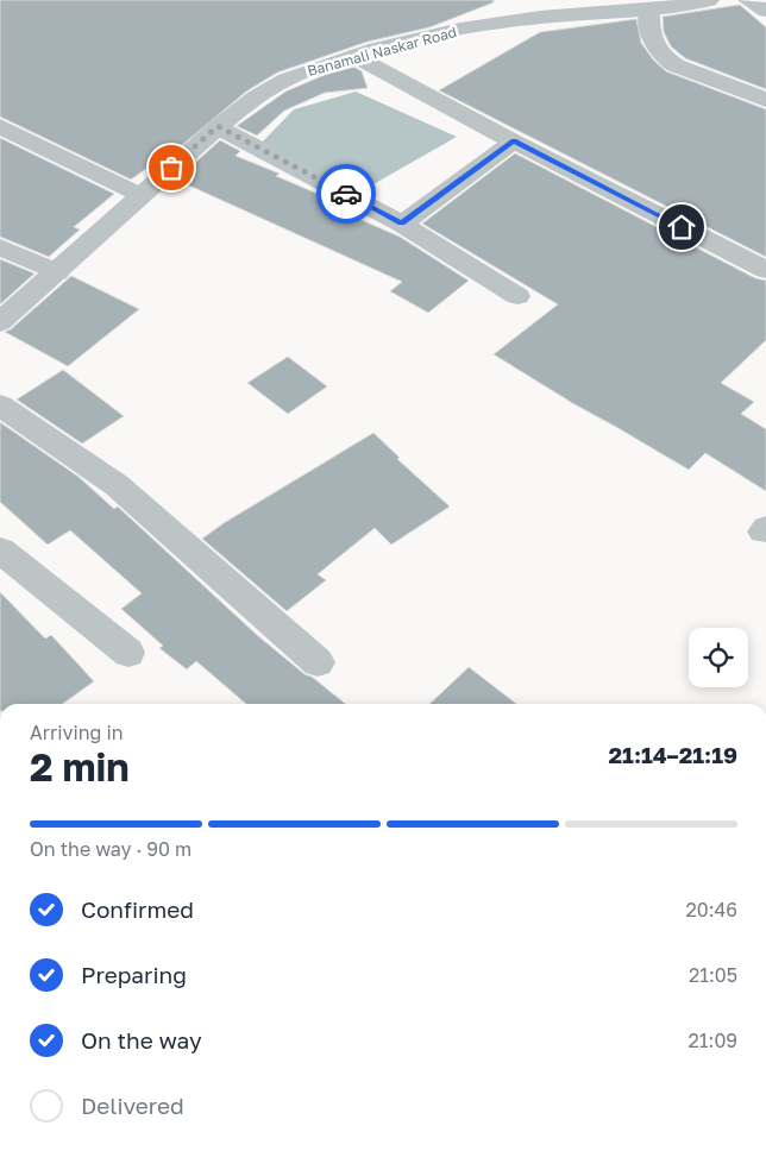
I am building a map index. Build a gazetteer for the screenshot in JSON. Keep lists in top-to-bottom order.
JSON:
{
  "streets": {
    "street": ["Banamali Naskar Road"]
  },
  "page": {
    "heading": ["2 min", "Arriving in", "21:14–21:19"],
    "bar": "On the way · 90 m",
    "list": [
      ["Confirmed", "20:46"],
      ["Preparing", "21:05"],
      ["On the way", "21:09"],
      "Delivered"
    ]
  }
}
